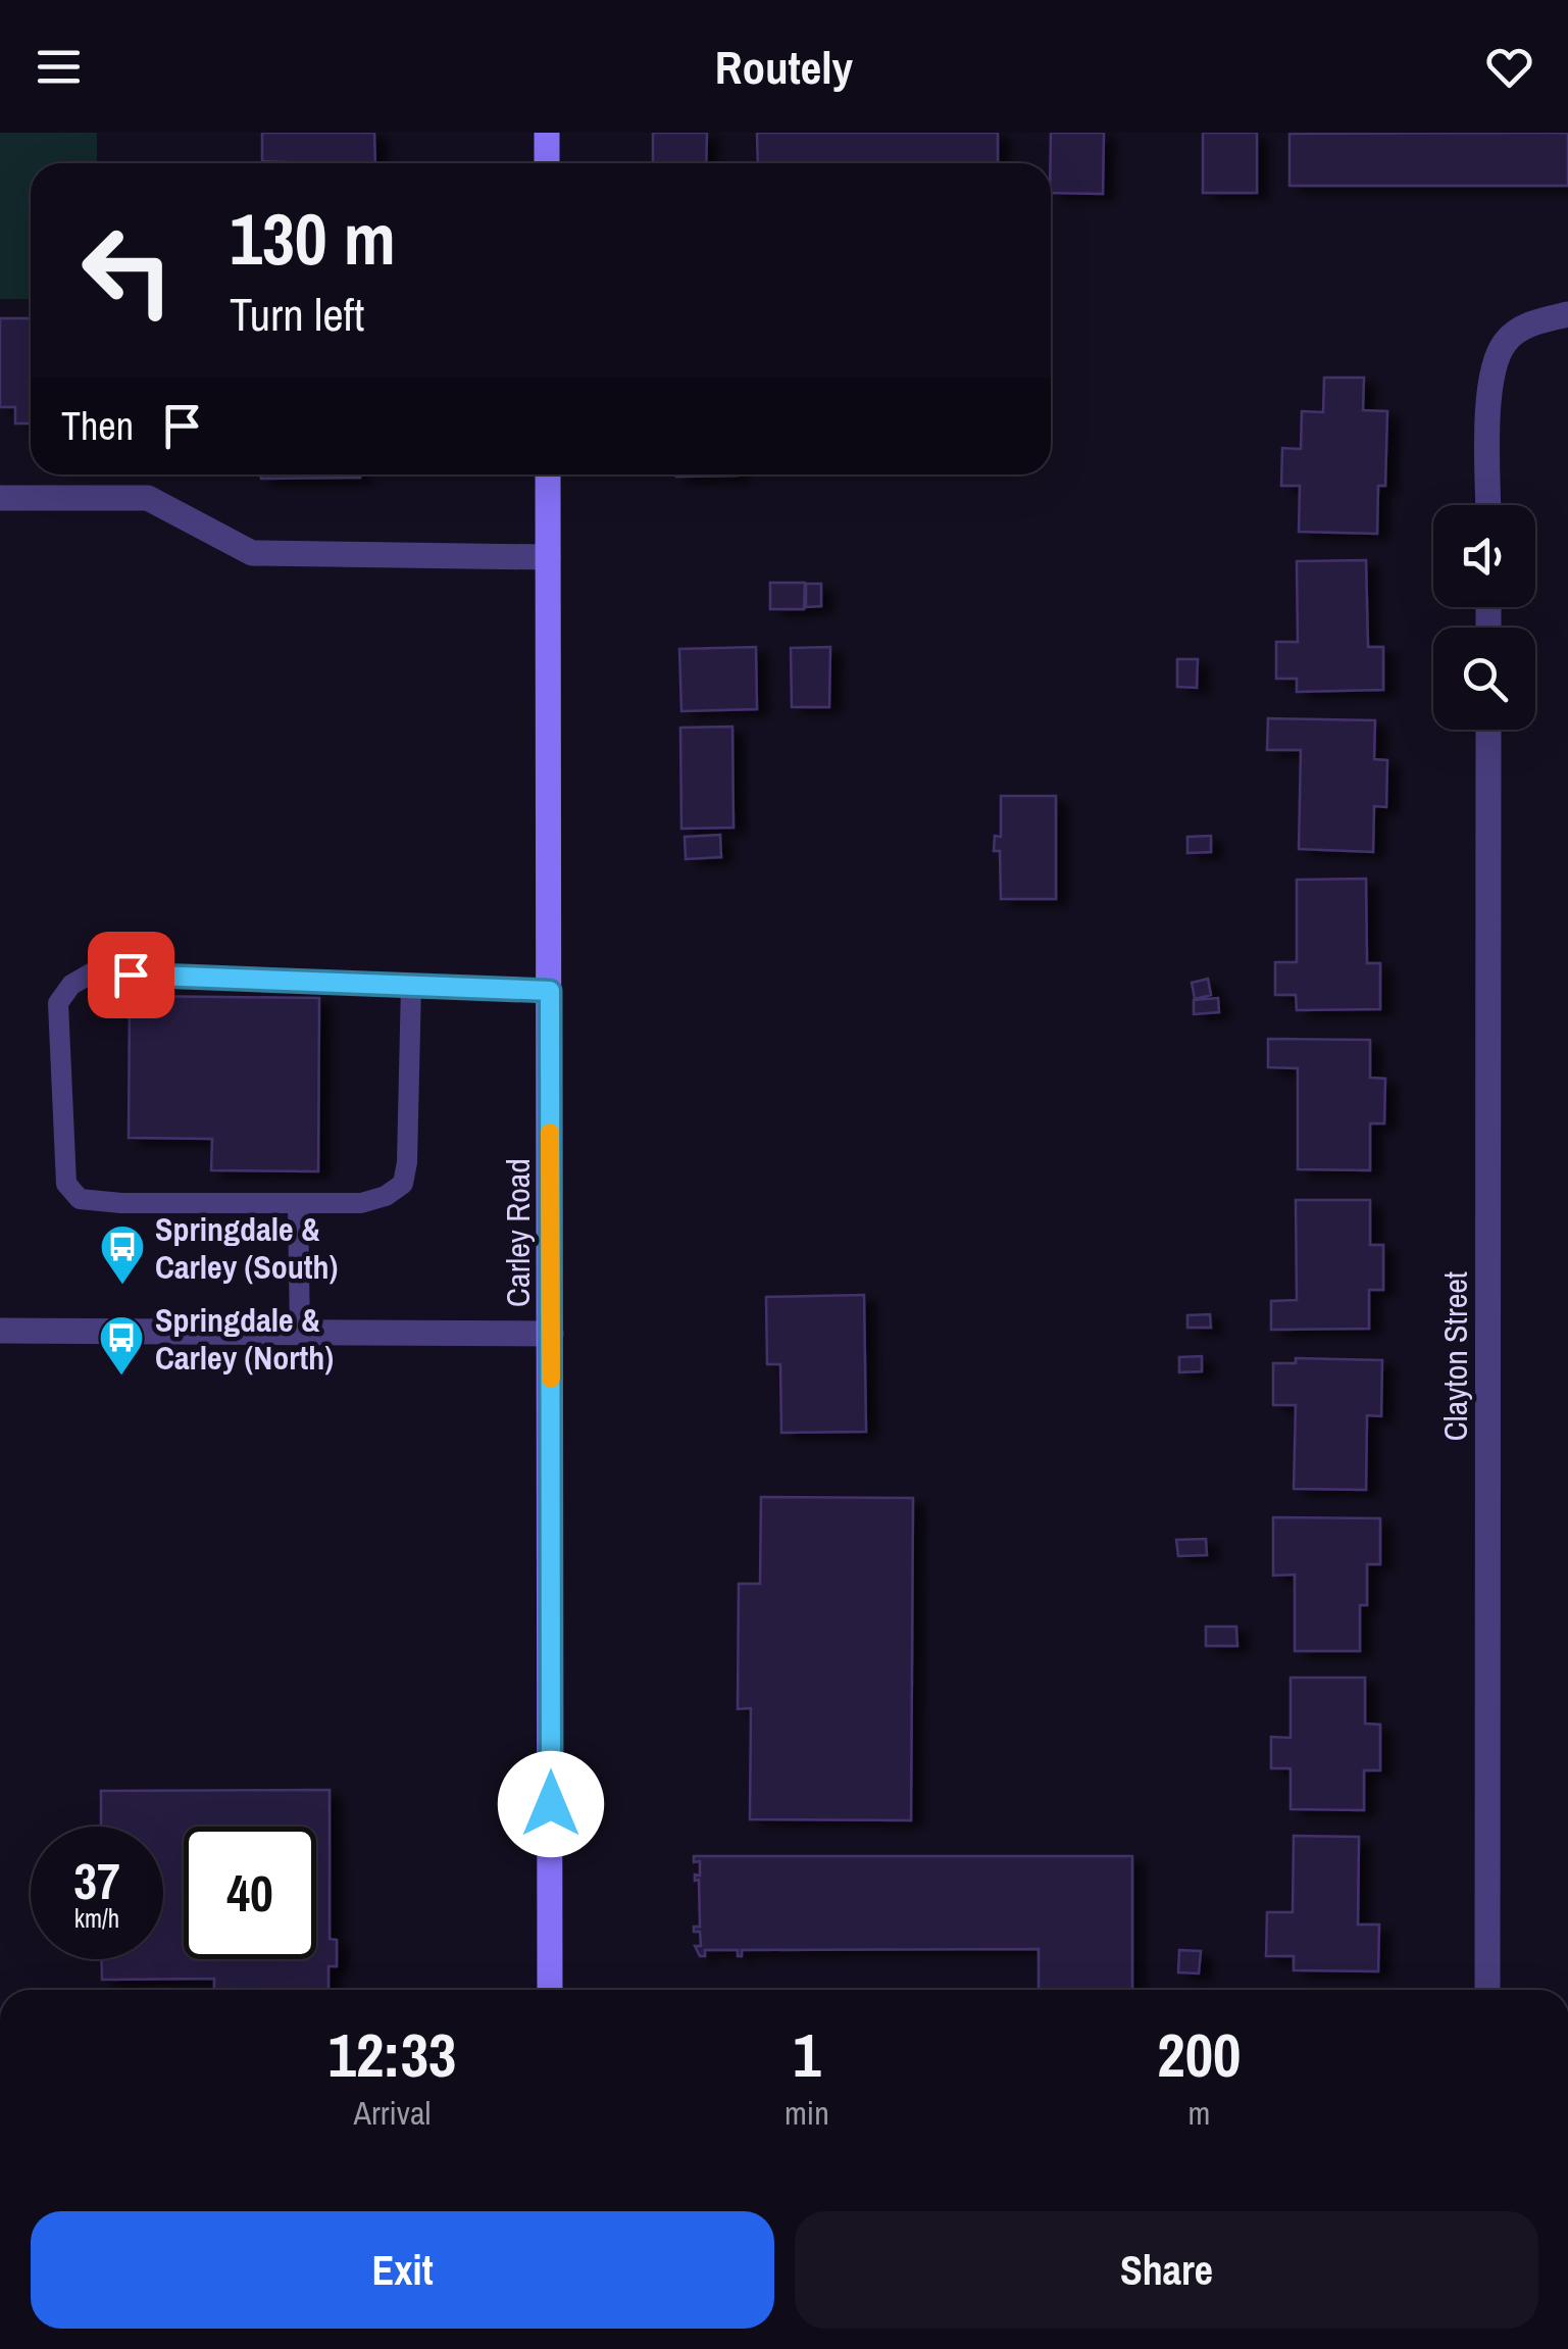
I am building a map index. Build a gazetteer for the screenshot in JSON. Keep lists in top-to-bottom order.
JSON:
{
  "streets": {
    "street": ["Carley Road", "Clayton Street"]
  },
  "places": {
    "bus stop": ["Springdale & Carley (South)", "Springdale & Carley (North)"]
  },
  "page": {
    "header": "Routely",
    "turn": ["130 m", "Turn left"],
    "then": "Then",
    "speed": "37 km/h",
    "limit": "40",
    "eta": [
      "12:33",
      "Arrival",
      "1",
      "min",
      "200",
      "m"
    ],
    "buttons": ["Exit", "Share"]
  }
}
